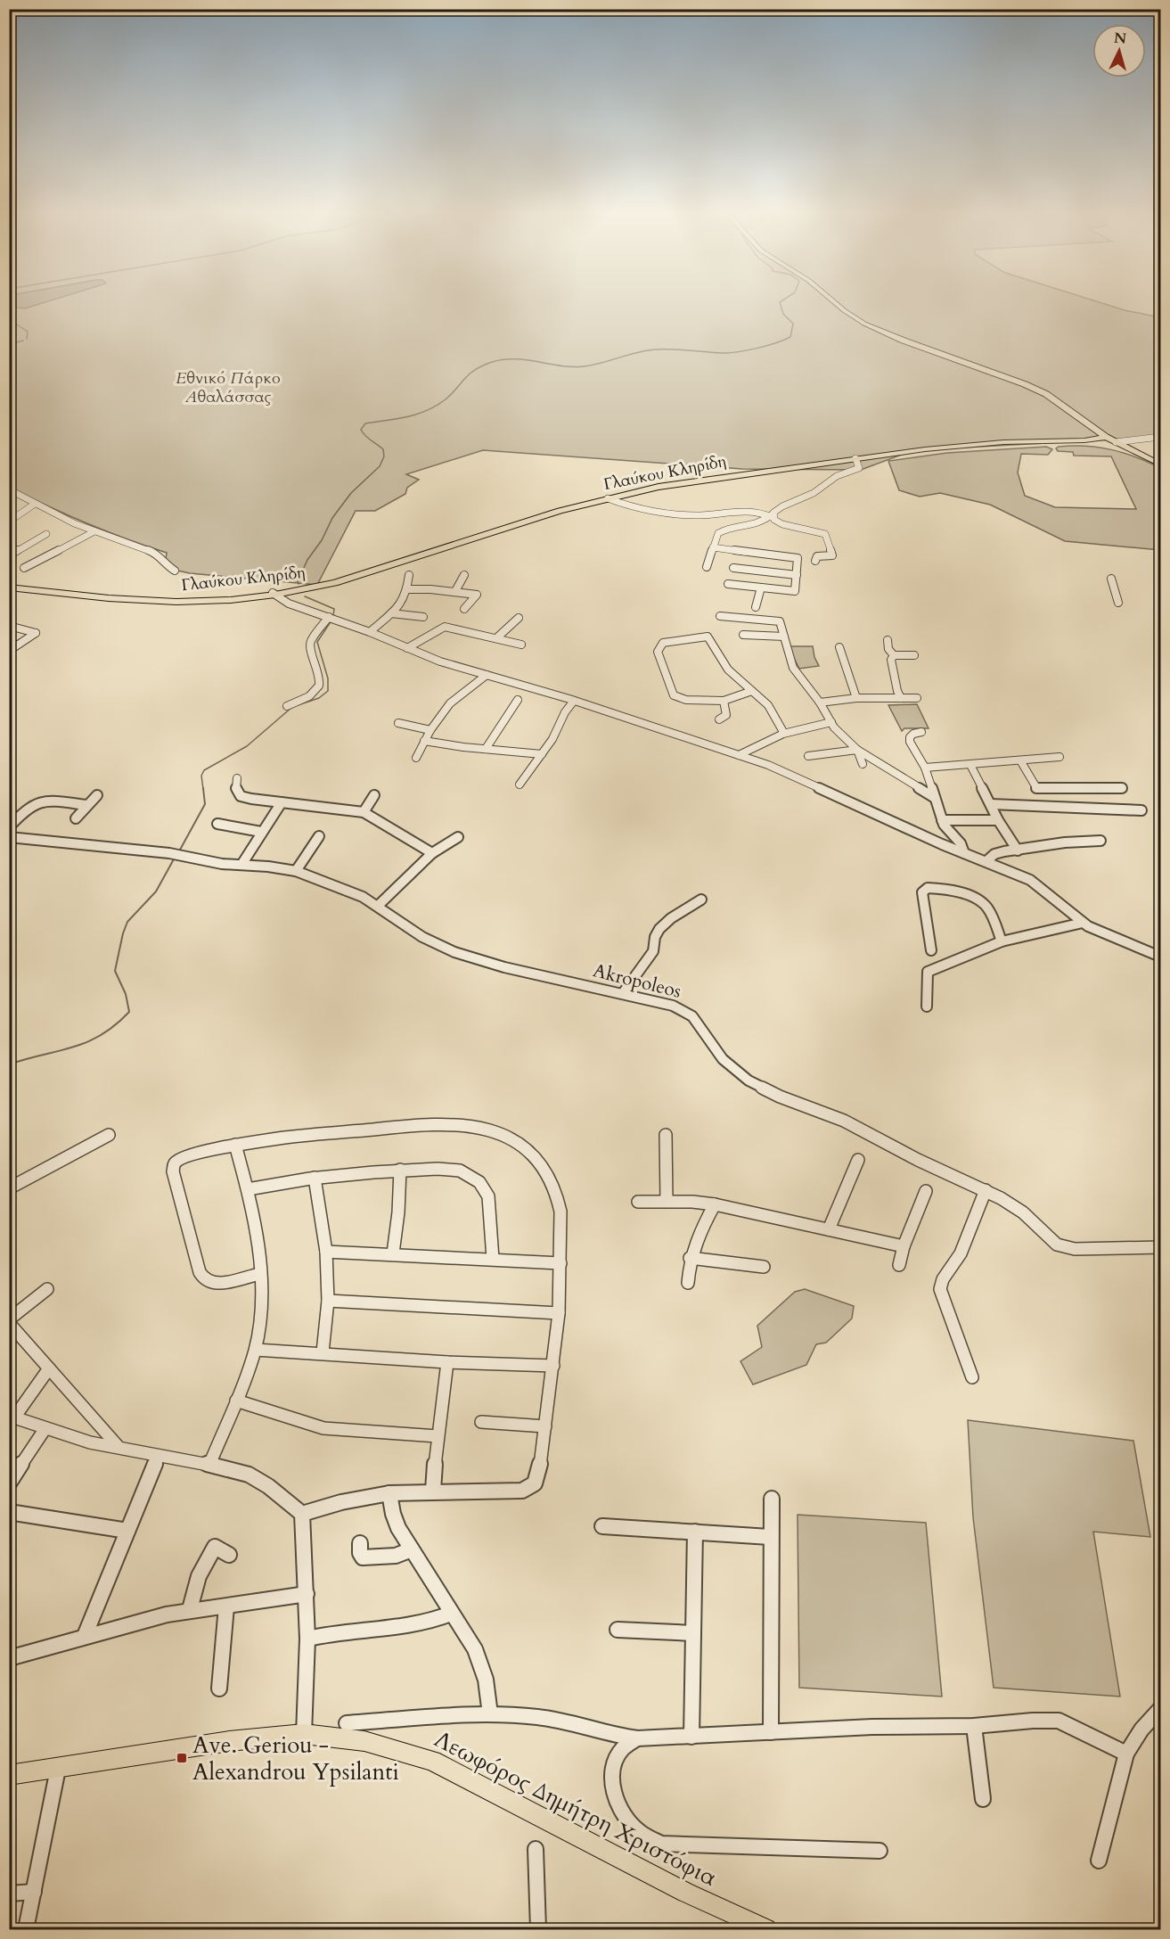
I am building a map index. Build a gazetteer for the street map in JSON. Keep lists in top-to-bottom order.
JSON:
{
  "streets": {
    "main road": ["Γλαύκου Κληρίδη", "Λεωφόρος Δημήτρη Χριστόφια"],
    "street": ["Akropoleos"]
  },
  "parks": ["Εθνικό Πάρκο Αθαλάσσας"],
  "places": {
    "transit": ["Ave. Geriou - Alexandrou Ypsilanti"]
  },
  "north": "top"
}
